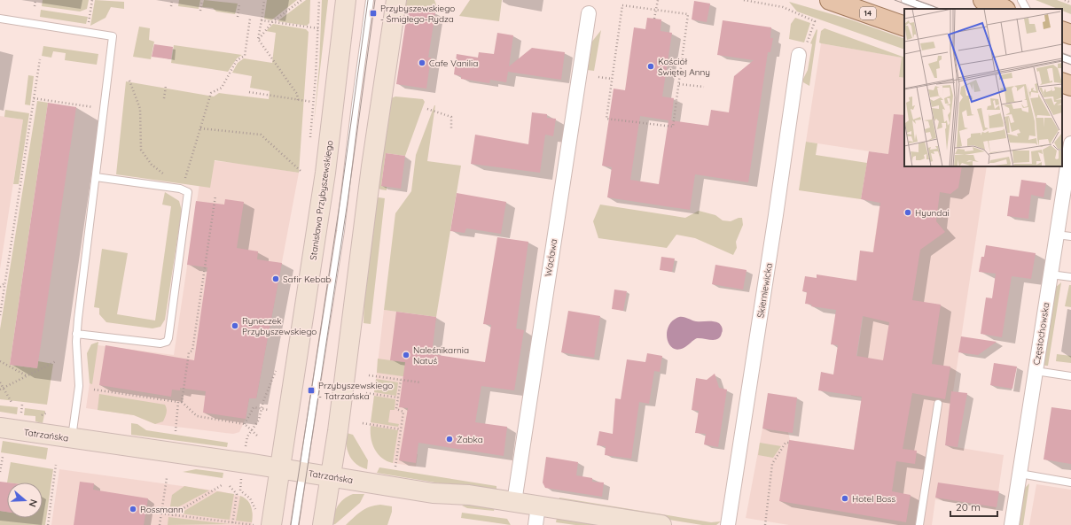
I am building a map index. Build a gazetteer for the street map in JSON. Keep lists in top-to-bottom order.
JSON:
{
  "streets": {
    "main road": ["14", "Stanisława Przybyszewskiego", "Tatrzańska"],
    "street": ["Wacława", "Skierniewicka", "Częstochowska"]
  },
  "crossings": [
    ["Stanisława Przybyszewskiego", "Tatrzańska"],
    ["Wacława", "Tatrzańska"]
  ],
  "places": {
    "transit": ["Przybyszewskiego - Śmigłego-Rydza", "Przybyszewskiego - Tatrzańska"],
    "other": [
      "Cafe Vanilia",
      "Kościół Świętej Anny",
      "Hyundai",
      "Safir Kebab",
      "Ryneczek Przybyszewskiego",
      "Naleśnikarnia Natuś",
      "Żabka",
      "Hotel Boss",
      "Rossmann"
    ]
  },
  "scale_bar": "20 m",
  "north": "right"
}
